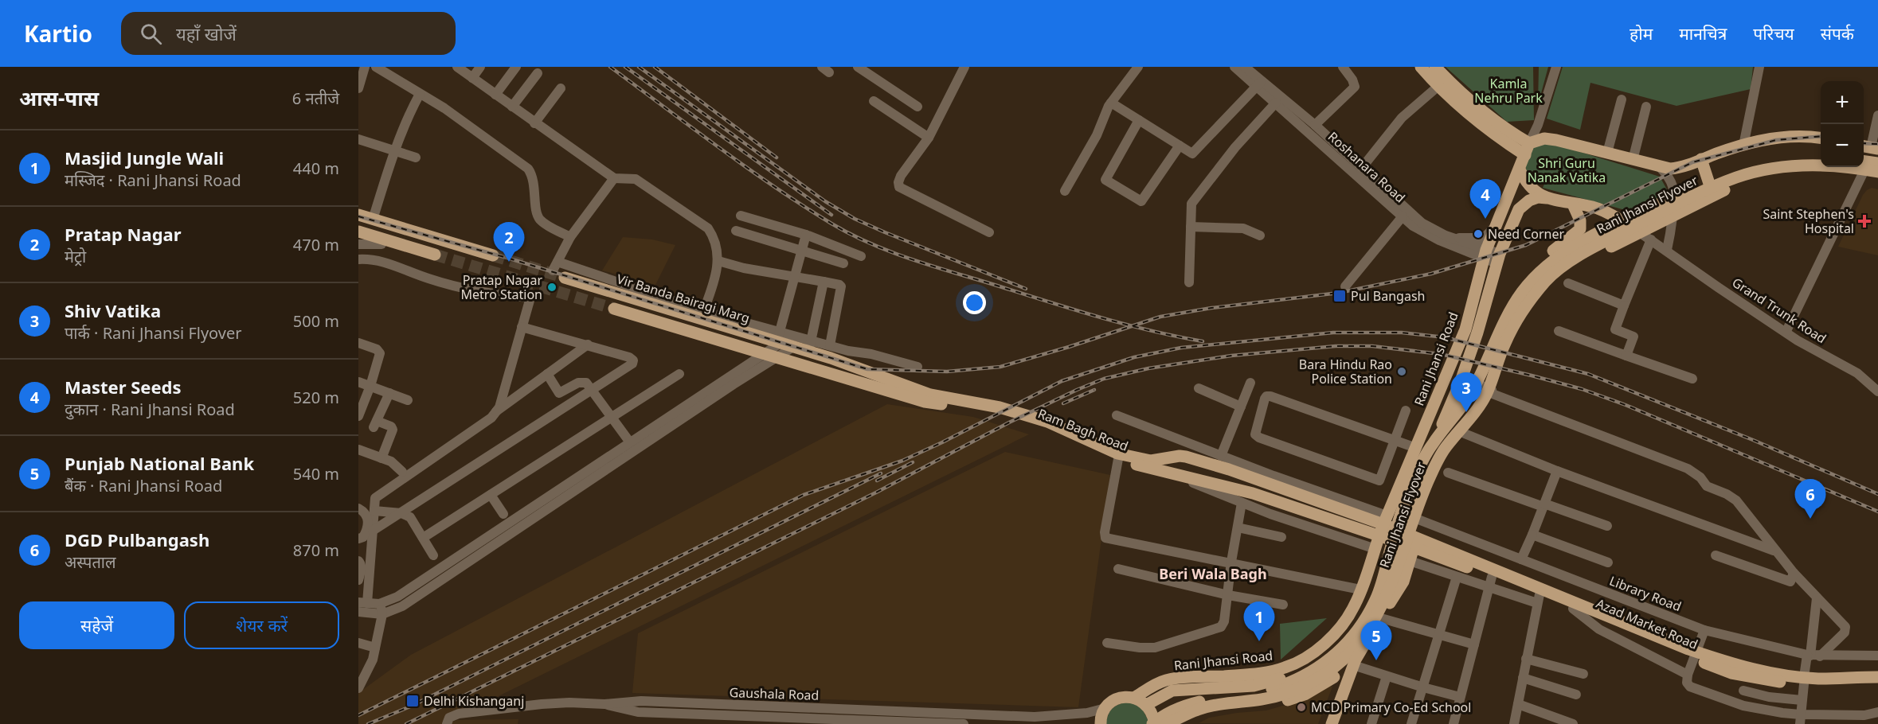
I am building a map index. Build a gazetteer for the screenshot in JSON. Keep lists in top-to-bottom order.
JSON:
{
  "streets": {
    "main road": [
      "Rani Jhansi Flyover",
      "Vir Banda Bairagi Marg",
      "Grand Trunk Road",
      "Rani Jhansi Road",
      "Ram Bagh Road",
      "Azad Market Road"
    ],
    "street": ["Roshanara Road", "Library Road", "Gaushala Road"]
  },
  "crossings": [
    ["Roshanara Road", "Rani Jhansi Road"],
    ["Vir Banda Bairagi Marg", "Ram Bagh Road"],
    ["Grand Trunk Road", "Rani Jhansi Road"],
    ["Rani Jhansi Road", "Ram Bagh Road"],
    ["Rani Jhansi Road", "Library Road"],
    ["Rani Jhansi Road", "Azad Market Road"],
    ["Rani Jhansi Road", "Gaushala Road"]
  ],
  "districts": ["Beri Wala Bagh"],
  "parks": ["Kamla Nehru Park", "Shri Guru Nanak Vatika"],
  "places": {
    "health": ["Saint Stephen's Hospital"],
    "other": [
      "Need Corner",
      "Pratap Nagar Metro Station",
      "Bara Hindu Rao Police Station",
      "MCD Primary Co-Ed School"
    ],
    "transit": ["Pul Bangash", "Delhi Kishanganj"]
  },
  "page": {
    "header": "Kartio",
    "search": "यहाँ खोजें",
    "nav": [
      "होम",
      "मानचित्र",
      "परिचय",
      "संपर्क"
    ],
    "heading": ["आस-पास", "6 नतीजे"],
    "map_buttons": ["+", "−"],
    "list": [
      {
        "mark": "1",
        "name": "Masjid Jungle Wali",
        "note": "मस्जिद · Rani Jhansi Road",
        "value": "440 m"
      },
      {
        "mark": "2",
        "name": "Pratap Nagar",
        "note": "मेट्रो",
        "value": "470 m"
      },
      {
        "mark": "3",
        "name": "Shiv Vatika",
        "note": "पार्क · Rani Jhansi Flyover",
        "value": "500 m"
      },
      {
        "mark": "4",
        "name": "Master Seeds",
        "note": "दुकान · Rani Jhansi Road",
        "value": "520 m"
      },
      {
        "mark": "5",
        "name": "Punjab National Bank",
        "note": "बैंक · Rani Jhansi Road",
        "value": "540 m"
      },
      {
        "mark": "6",
        "name": "DGD Pulbangash",
        "note": "अस्पताल",
        "value": "870 m"
      }
    ],
    "pins": [
      "4",
      "2",
      "3",
      "6",
      "1",
      "5"
    ],
    "buttons": ["सहेजें", "शेयर करें"]
  }
}
